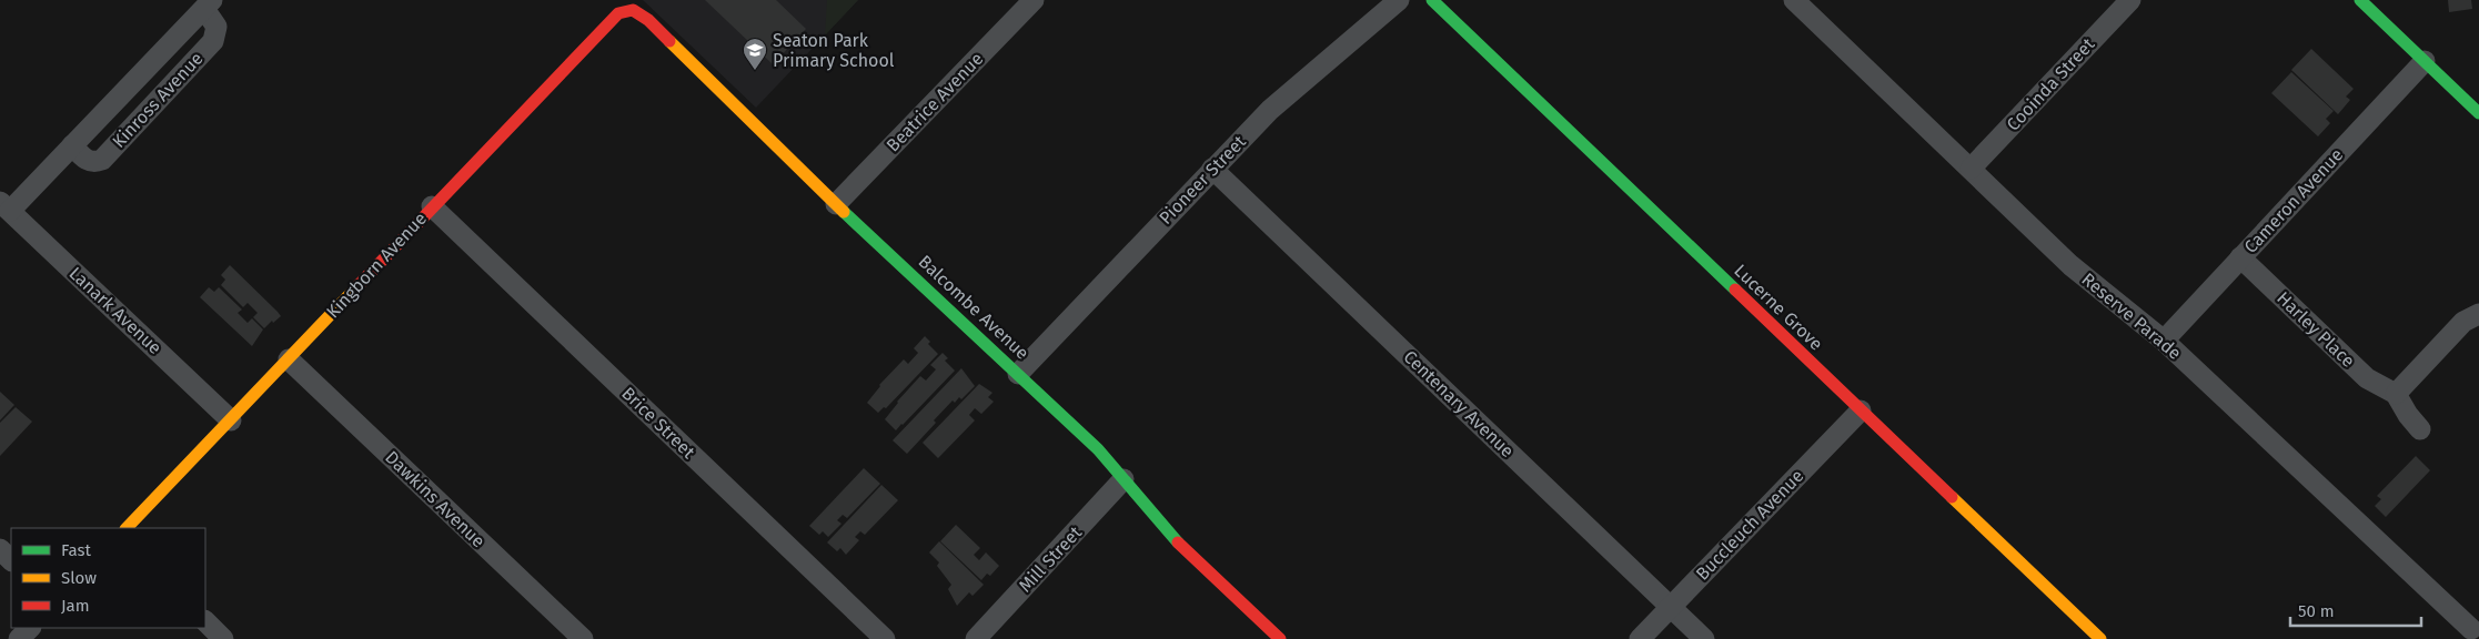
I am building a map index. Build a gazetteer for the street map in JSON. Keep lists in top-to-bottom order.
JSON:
{
  "streets": {
    "street": [
      "Cooinda Street",
      "Kinross Avenue",
      "Beatrice Avenue",
      "Pioneer Street",
      "Cameron Avenue",
      "Kingborn Avenue",
      "Balcombe Avenue",
      "Lucerne Grove",
      "Lanark Avenue",
      "Reserve Parade",
      "Harley Place",
      "Centenary Avenue",
      "Brice Street",
      "Dawkins Avenue",
      "Buccleuch Avenue",
      "Mill Street"
    ]
  },
  "crossings": [
    ["Cooinda Street", "Reserve Parade"],
    ["Kinross Avenue", "Lanark Avenue"],
    ["Beatrice Avenue", "Balcombe Avenue"],
    ["Pioneer Street", "Balcombe Avenue"],
    ["Pioneer Street", "Centenary Avenue"],
    ["Cameron Avenue", "Reserve Parade"],
    ["Cameron Avenue", "Harley Place"],
    ["Kingborn Avenue", "Balcombe Avenue"],
    ["Kingborn Avenue", "Lanark Avenue"],
    ["Kingborn Avenue", "Brice Street"],
    ["Kingborn Avenue", "Dawkins Avenue"],
    ["Balcombe Avenue", "Mill Street"],
    ["Lucerne Grove", "Buccleuch Avenue"],
    ["Centenary Avenue", "Buccleuch Avenue"]
  ],
  "places": {
    "school or university": ["Seaton Park Primary School"]
  },
  "legend": ["Fast", "Slow", "Jam"],
  "scale_bar": "50 m"
}
